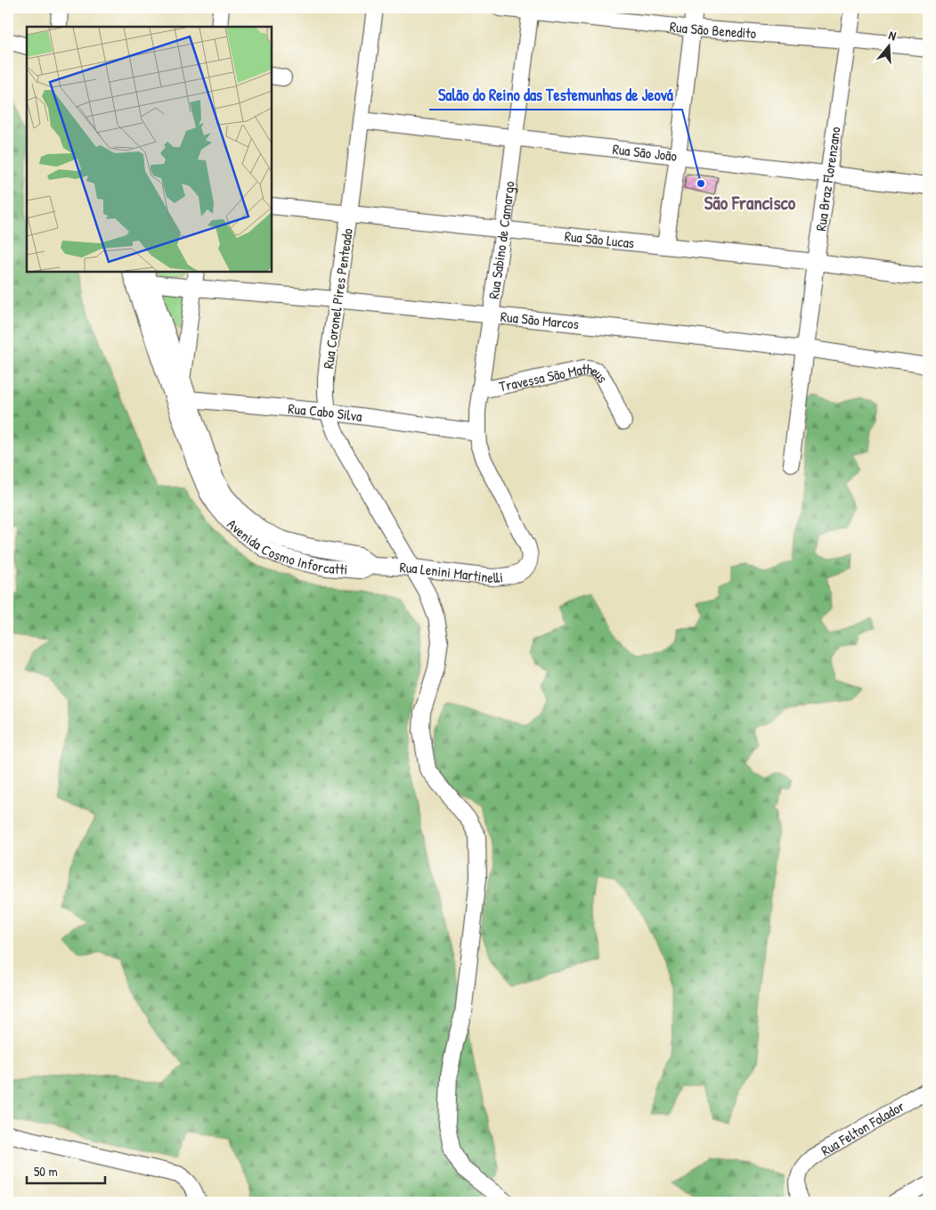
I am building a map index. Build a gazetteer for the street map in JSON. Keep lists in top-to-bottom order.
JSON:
{
  "streets": {
    "street": [
      "Rua São Benedito",
      "Rua São João",
      "Rua Braz Florenzano",
      "Rua São Lucas",
      "Rua Sabino de Camargo",
      "Rua Coronel Pires Penteado",
      "Rua São Marcos",
      "Travessa São Matheus",
      "Rua Cabo Silva",
      "Avenida Cosmo Inforcatti",
      "Rua Lenini Martinelli",
      "Rua Felton Folador"
    ]
  },
  "crossings": [
    ["Rua São Benedito", "Rua Braz Florenzano"],
    ["Rua São Benedito", "Rua Sabino de Camargo"],
    ["Rua São João", "Rua Braz Florenzano"],
    ["Rua São João", "Rua Sabino de Camargo"],
    ["Rua São João", "Rua Coronel Pires Penteado"],
    ["Rua Braz Florenzano", "Rua São Lucas"],
    ["Rua Braz Florenzano", "Rua São Marcos"],
    ["Rua São Lucas", "Rua Sabino de Camargo"],
    ["Rua São Lucas", "Rua Coronel Pires Penteado"],
    ["Rua Sabino de Camargo", "Rua São Marcos"],
    ["Rua Sabino de Camargo", "Travessa São Matheus"],
    ["Rua Sabino de Camargo", "Rua Cabo Silva"],
    ["Rua Sabino de Camargo", "Rua Lenini Martinelli"],
    ["Rua Coronel Pires Penteado", "Rua São Marcos"],
    ["Rua Coronel Pires Penteado", "Rua Cabo Silva"],
    ["Rua Coronel Pires Penteado", "Rua Lenini Martinelli"],
    ["Rua São Marcos", "Avenida Cosmo Inforcatti"],
    ["Rua Cabo Silva", "Avenida Cosmo Inforcatti"],
    ["Avenida Cosmo Inforcatti", "Rua Lenini Martinelli"]
  ],
  "districts": ["São Francisco"],
  "places": ["Salão do Reino das Testemunhas de Jeová"],
  "scale_bar": "50 m",
  "north": "top"
}
